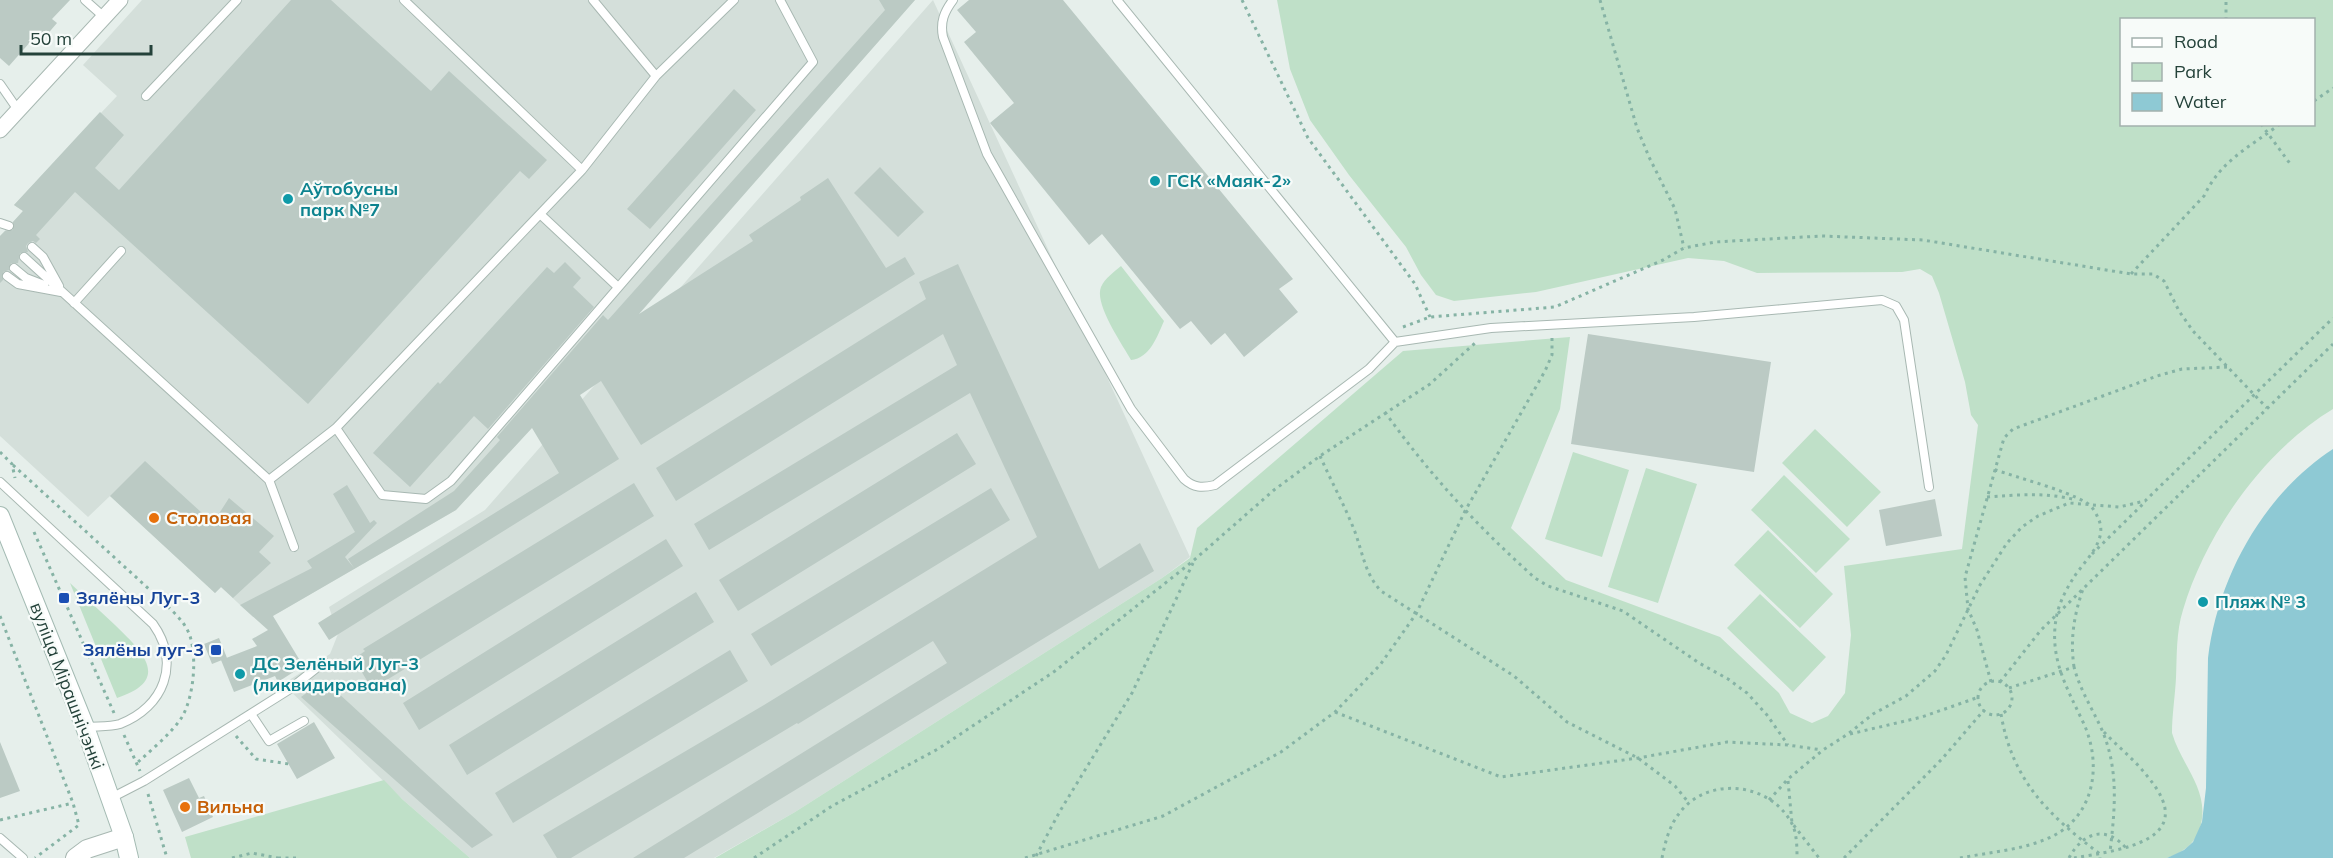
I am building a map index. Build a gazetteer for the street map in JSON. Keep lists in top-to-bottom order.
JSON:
{
  "streets": {
    "main road": ["вуліца Мірашнічэнкі"]
  },
  "places": {
    "other": [
      "ГСК «Маяк-2»",
      "Аўтобусны парк №7",
      "Столовая",
      "Пляж № 3",
      "ДС Зелёный Луг-3 (ликвидирована)",
      "Вильна"
    ],
    "transit": ["Зялёны Луг-3", "Зялёны луг-3"]
  },
  "legend": ["Road", "Park", "Water"],
  "scale_bar": "50 m"
}
